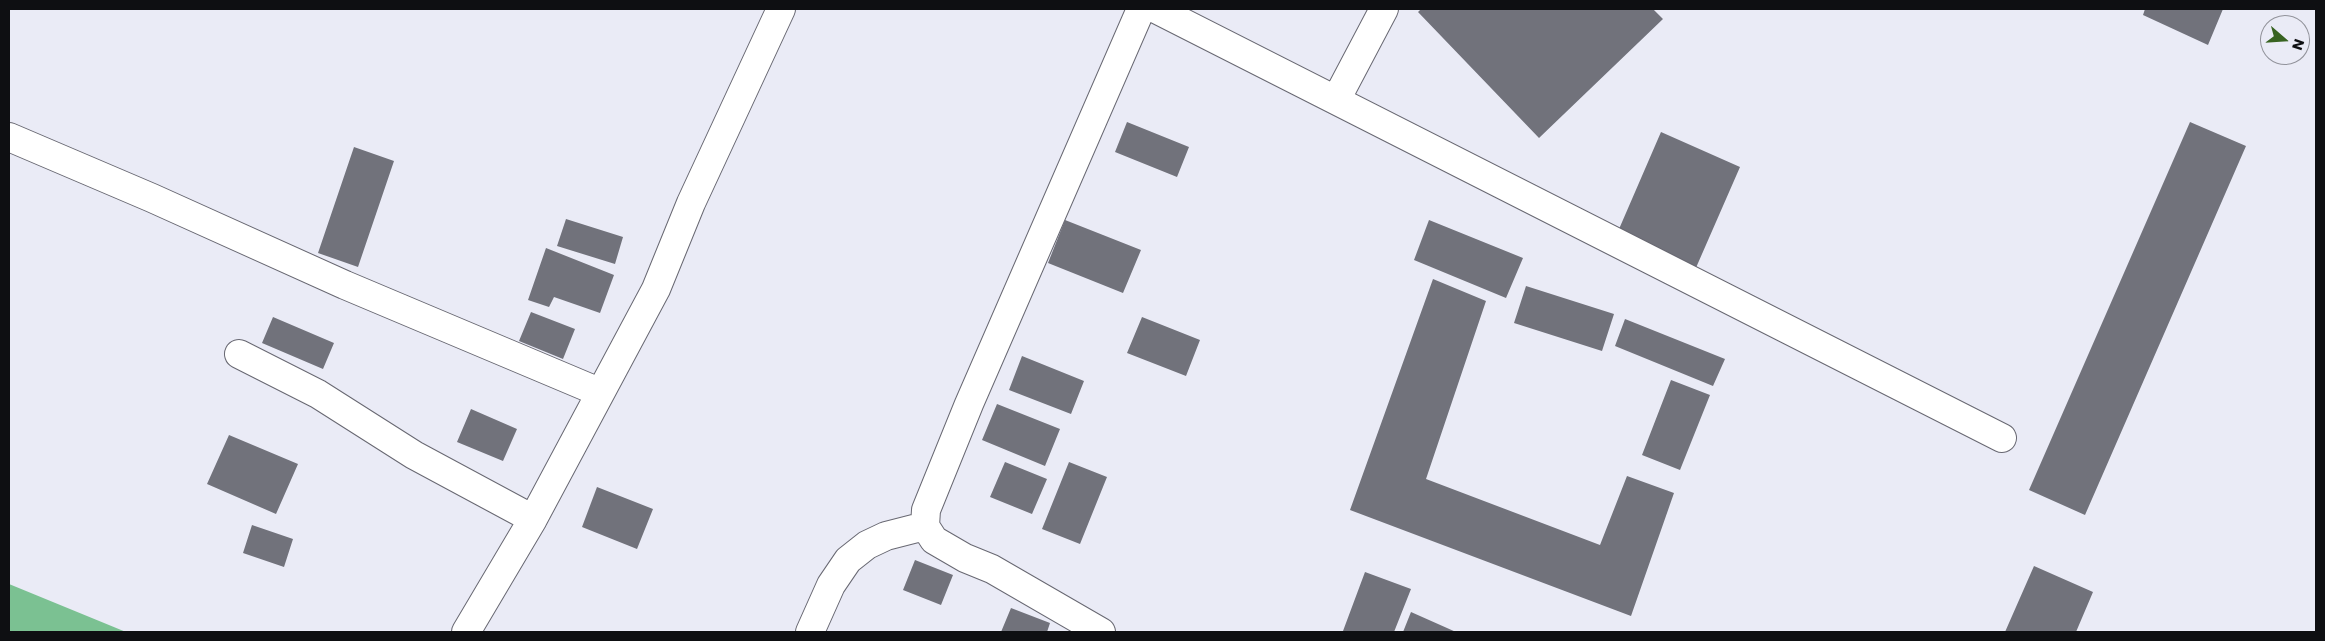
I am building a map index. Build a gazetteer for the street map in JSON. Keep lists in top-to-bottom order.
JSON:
{
  "north": "right"
}
